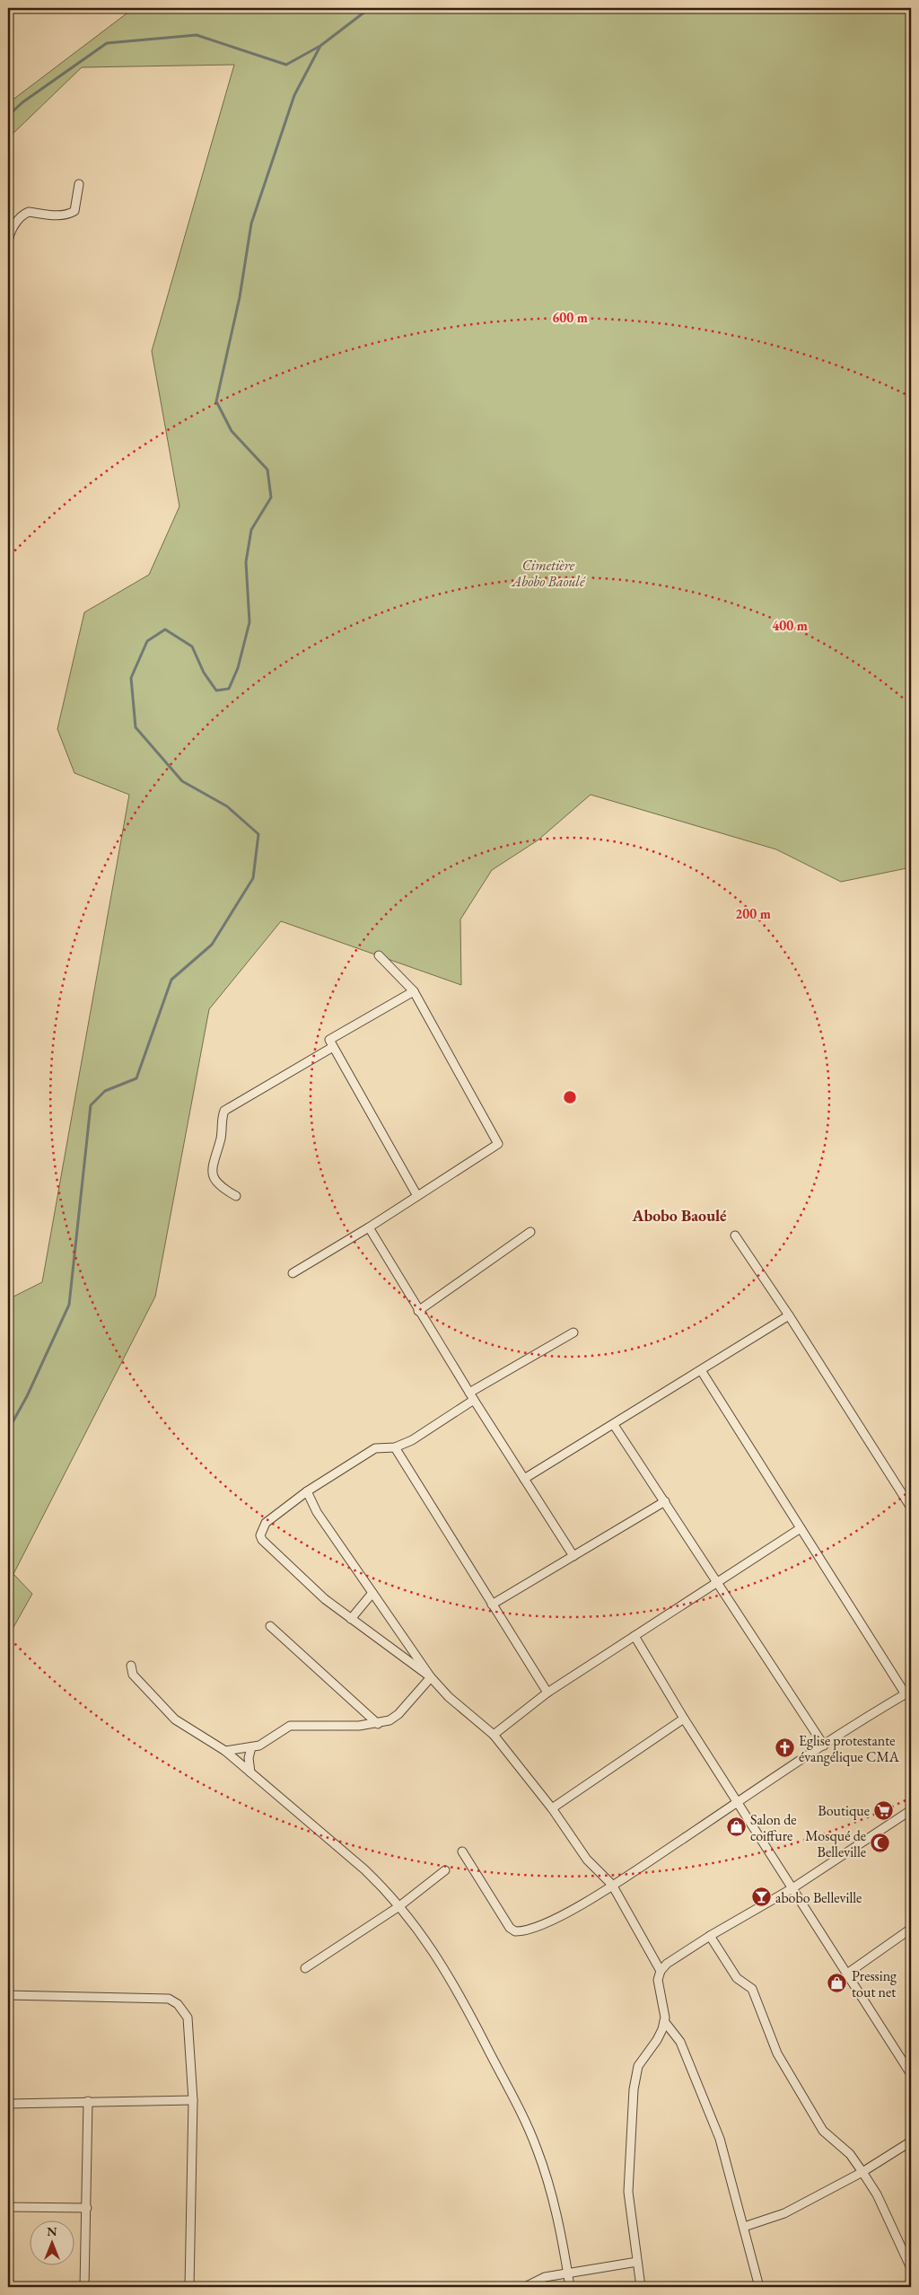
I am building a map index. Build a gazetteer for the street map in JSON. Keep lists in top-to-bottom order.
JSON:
{
  "districts": ["Abobo Baoulé"],
  "parks": ["Cimetière Abobo Baoulé"],
  "places": {
    "church": ["Eglise protestante évangélique CMA"],
    "supermarket": ["Boutique"],
    "shop": ["Salon de coiffure", "Pressing tout net"],
    "mosque": ["Mosqué de Belleville"],
    "bar": ["abobo Belleville"]
  },
  "north": "top",
  "rings": ["600 m", "400 m", "200 m"]
}
